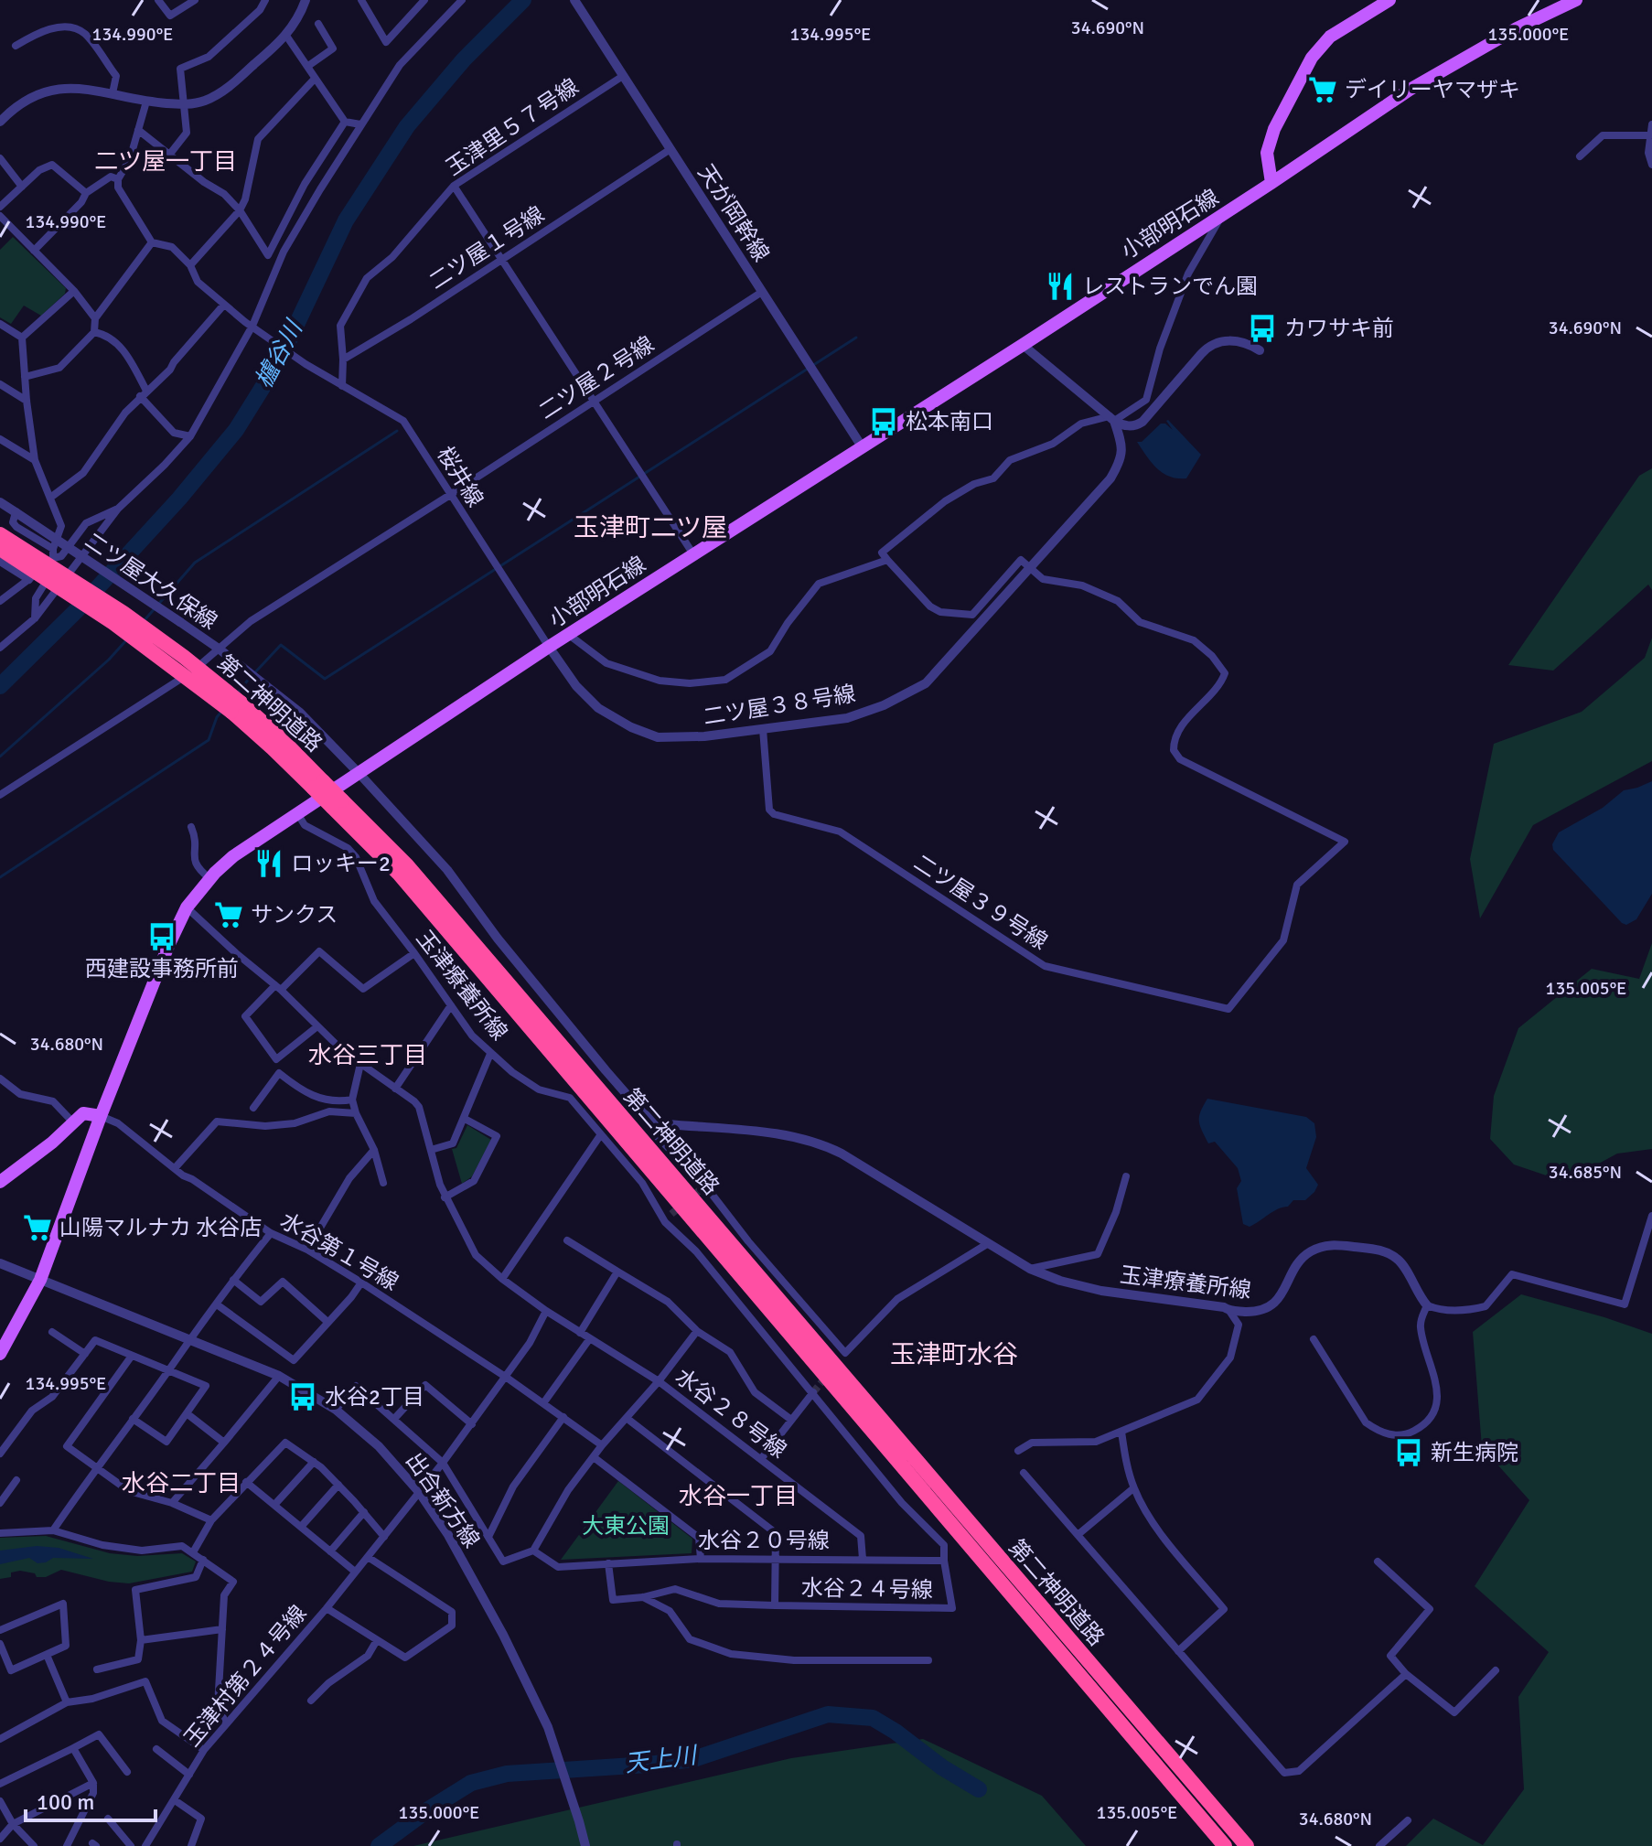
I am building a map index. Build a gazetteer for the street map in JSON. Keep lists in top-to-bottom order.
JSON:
{
  "streets": {
    "highway": ["第二神明道路"],
    "main road": ["小部明石線"],
    "street": [
      "玉津里５７号線",
      "天が岡幹線",
      "二ツ屋１号線",
      "二ツ屋２号線",
      "桜井線",
      "二ツ屋大久保線",
      "二ツ屋３８号線",
      "二ツ屋３９号線",
      "玉津療養所線",
      "水谷第１号線",
      "水谷２８号線",
      "出合新方線",
      "水谷２０号線",
      "水谷２４号線",
      "玉津村第２４号線"
    ]
  },
  "crossings": [
    ["玉津里５７号線", "天が岡幹線"],
    ["玉津里５７号線", "二ツ屋１号線"],
    ["天が岡幹線", "小部明石線"],
    ["天が岡幹線", "二ツ屋１号線"],
    ["天が岡幹線", "二ツ屋２号線"],
    ["小部明石線", "桜井線"],
    ["小部明石線", "二ツ屋大久保線"],
    ["小部明石線", "二ツ屋３８号線"],
    ["小部明石線", "玉津療養所線"],
    ["小部明石線", "水谷第１号線"],
    ["小部明石線", "出合新方線"],
    ["二ツ屋２号線", "桜井線"],
    ["二ツ屋２号線", "二ツ屋大久保線"],
    ["桜井線", "二ツ屋３８号線"],
    ["二ツ屋３８号線", "二ツ屋３９号線"],
    ["玉津療養所線", "水谷２４号線"],
    ["水谷第１号線", "水谷２８号線"],
    ["水谷第１号線", "玉津村第２４号線"],
    ["水谷２８号線", "水谷２０号線"],
    ["水谷２８号線", "水谷２４号線"],
    ["出合新方線", "玉津村第２４号線"],
    ["水谷２０号線", "水谷２４号線"]
  ],
  "districts": [
    "二ツ屋一丁目",
    "玉津町二ツ屋",
    "水谷三丁目",
    "玉津町水谷",
    "水谷二丁目",
    "水谷一丁目"
  ],
  "water": ["櫨谷川", "天上川"],
  "parks": ["大東公園"],
  "places": {
    "supermarket": ["デイリーヤマザキ", "サンクス", "山陽マルナカ 水谷店"],
    "restaurant": ["レストランでん園", "ロッキー2"],
    "bus stop": [
      "カワサキ前",
      "松本南口",
      "西建設事務所前",
      "水谷2丁目",
      "新生病院"
    ]
  },
  "scale_bar": "100 m",
  "coordinates": [
    "34.690°N",
    "135.000°E",
    "134.990°E",
    "134.995°E",
    "135.005°E",
    "34.680°N",
    "34.685°N"
  ]
}
